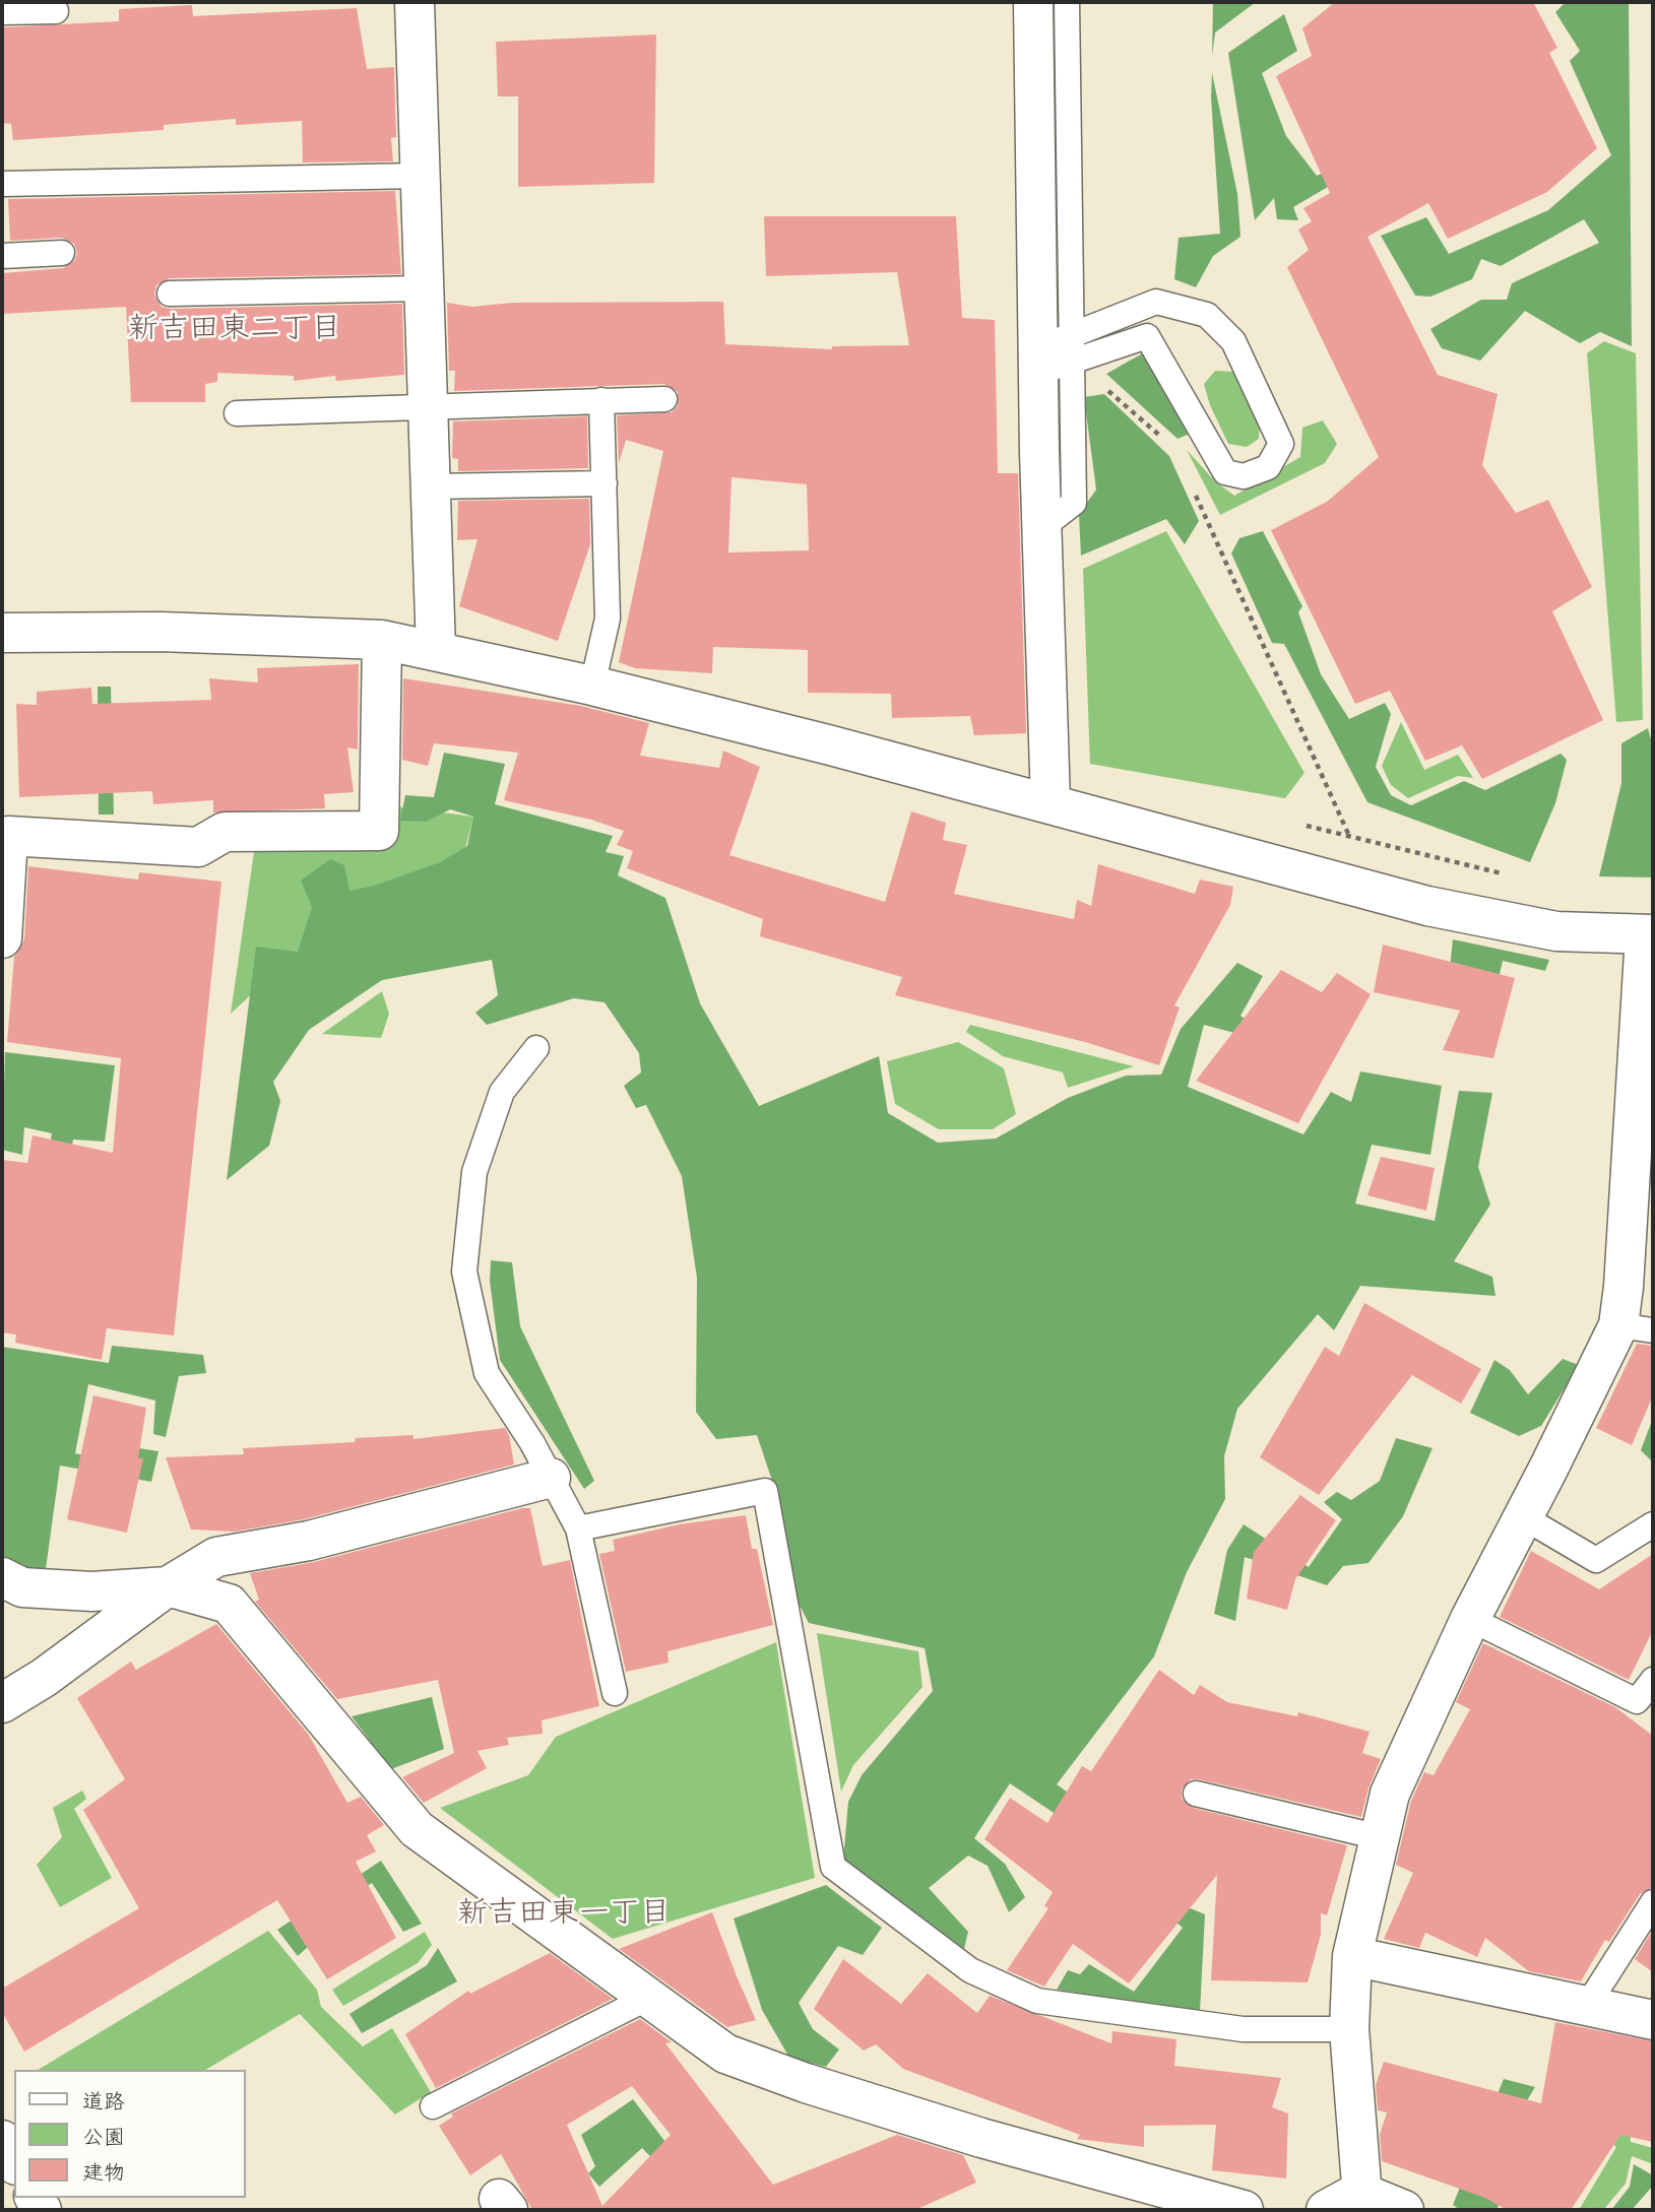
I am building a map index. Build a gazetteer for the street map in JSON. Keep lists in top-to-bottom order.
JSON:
{
  "districts": ["新吉田東二丁目", "新吉田東一丁目"],
  "legend": ["道路", "公園", "建物"]
}
